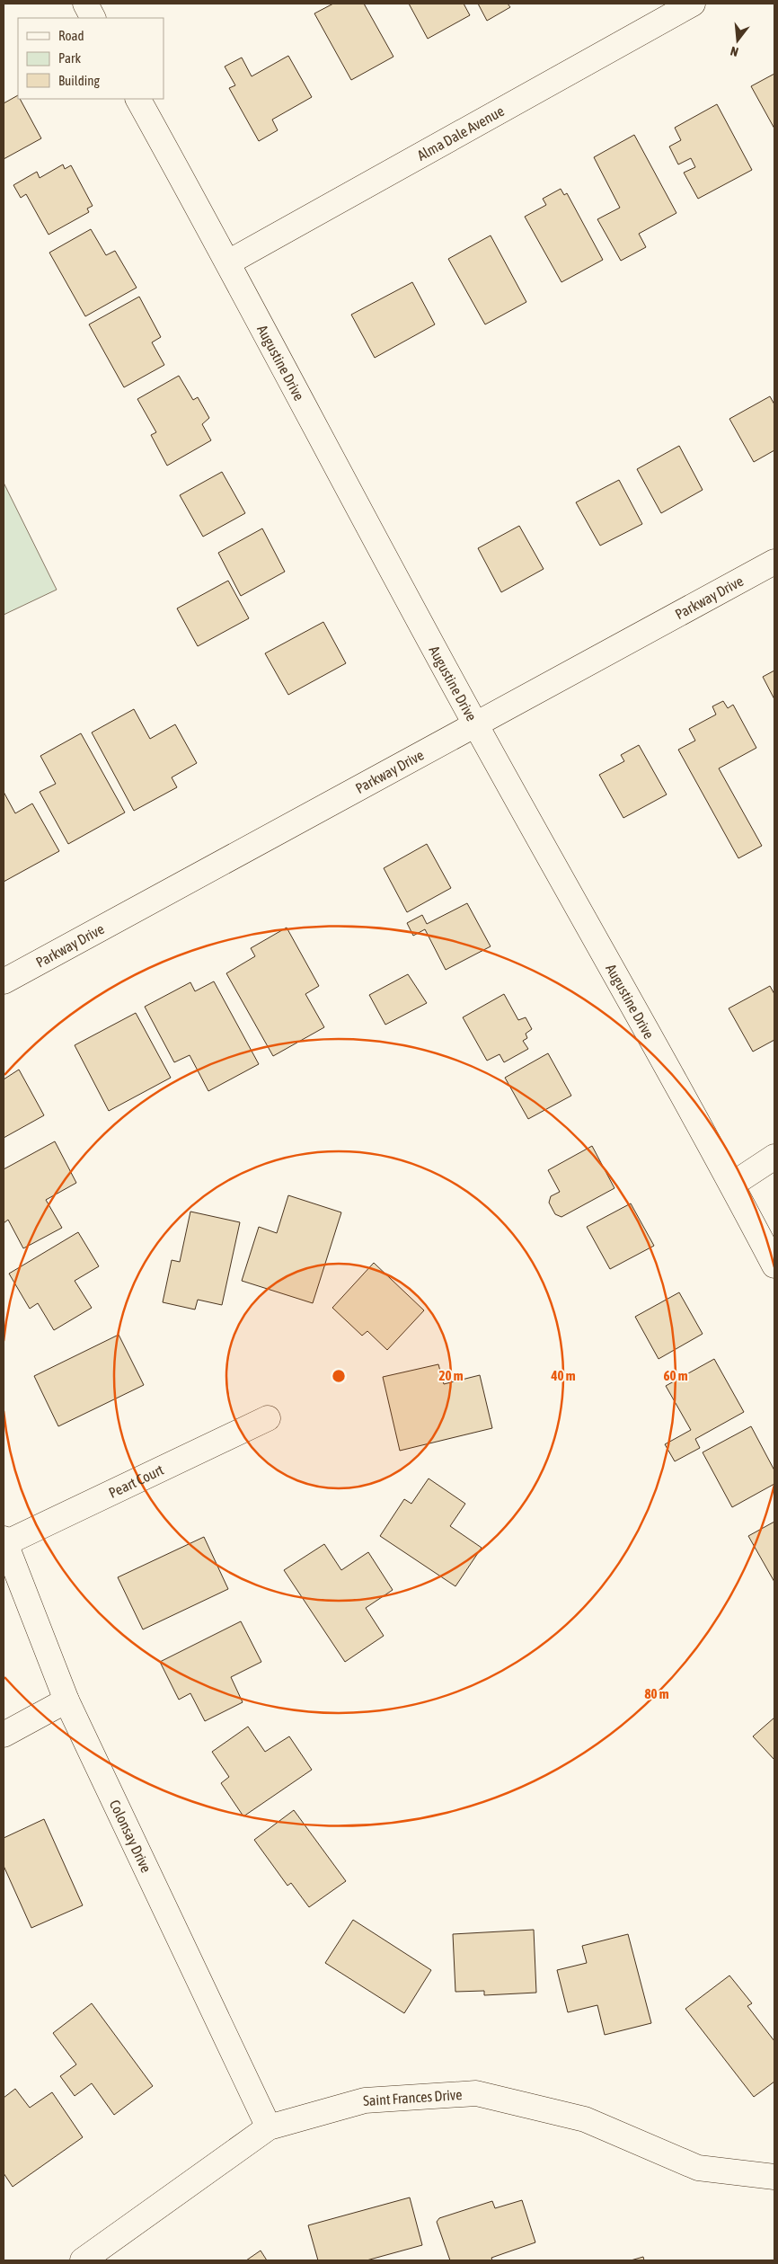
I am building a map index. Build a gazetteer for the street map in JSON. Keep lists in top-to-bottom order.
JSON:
{
  "streets": {
    "street": [
      "Alma Dale Avenue",
      "Augustine Drive",
      "Parkway Drive",
      "Peart Court",
      "Colonsay Drive",
      "Saint Frances Drive"
    ]
  },
  "crossings": [
    ["Alma Dale Avenue", "Augustine Drive"],
    ["Augustine Drive", "Parkway Drive"],
    ["Peart Court", "Colonsay Drive"],
    ["Colonsay Drive", "Saint Frances Drive"]
  ],
  "legend": ["Road", "Park", "Building"],
  "north": "bottom",
  "rings": [
    "20 m",
    "40 m",
    "60 m",
    "80 m"
  ]
}
